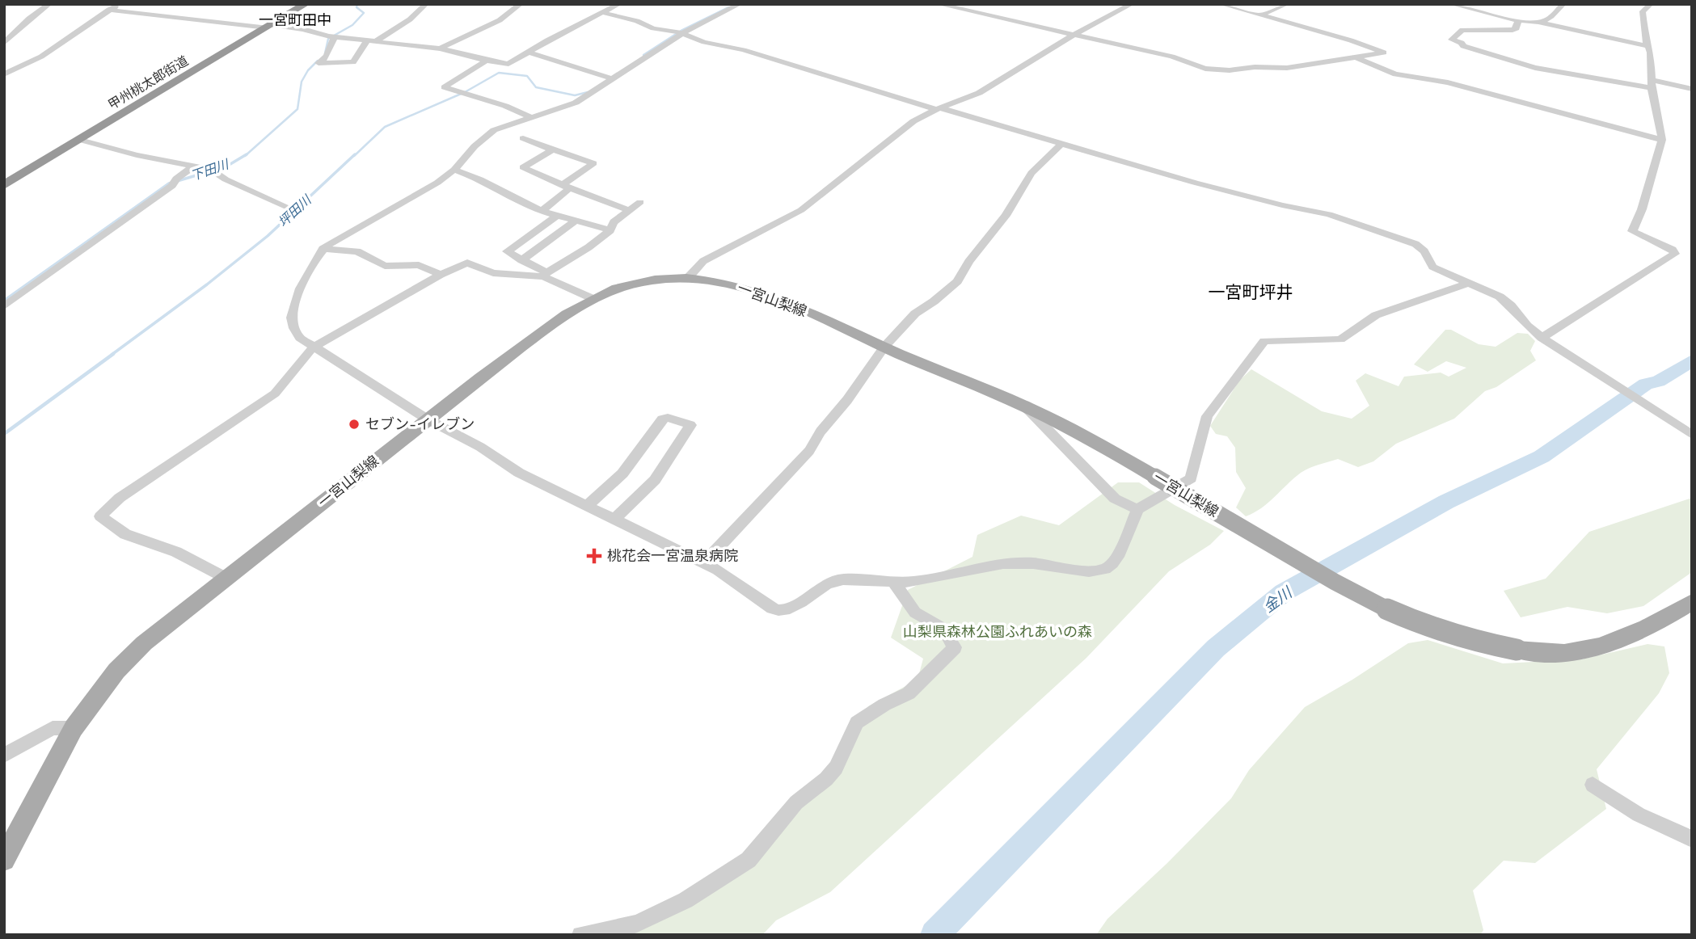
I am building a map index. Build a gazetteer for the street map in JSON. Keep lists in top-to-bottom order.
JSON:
{
  "streets": {
    "highway": ["甲州桃太郎街道"],
    "main road": ["一宮山梨線"]
  },
  "districts": ["一宮町田中", "一宮町坪井"],
  "water": ["下田川", "坪田川", "金川"],
  "parks": ["山梨県森林公園ふれあいの森"],
  "places": {
    "other": ["セブン-イレブン"],
    "health": ["桃花会一宮温泉病院"]
  }
}
